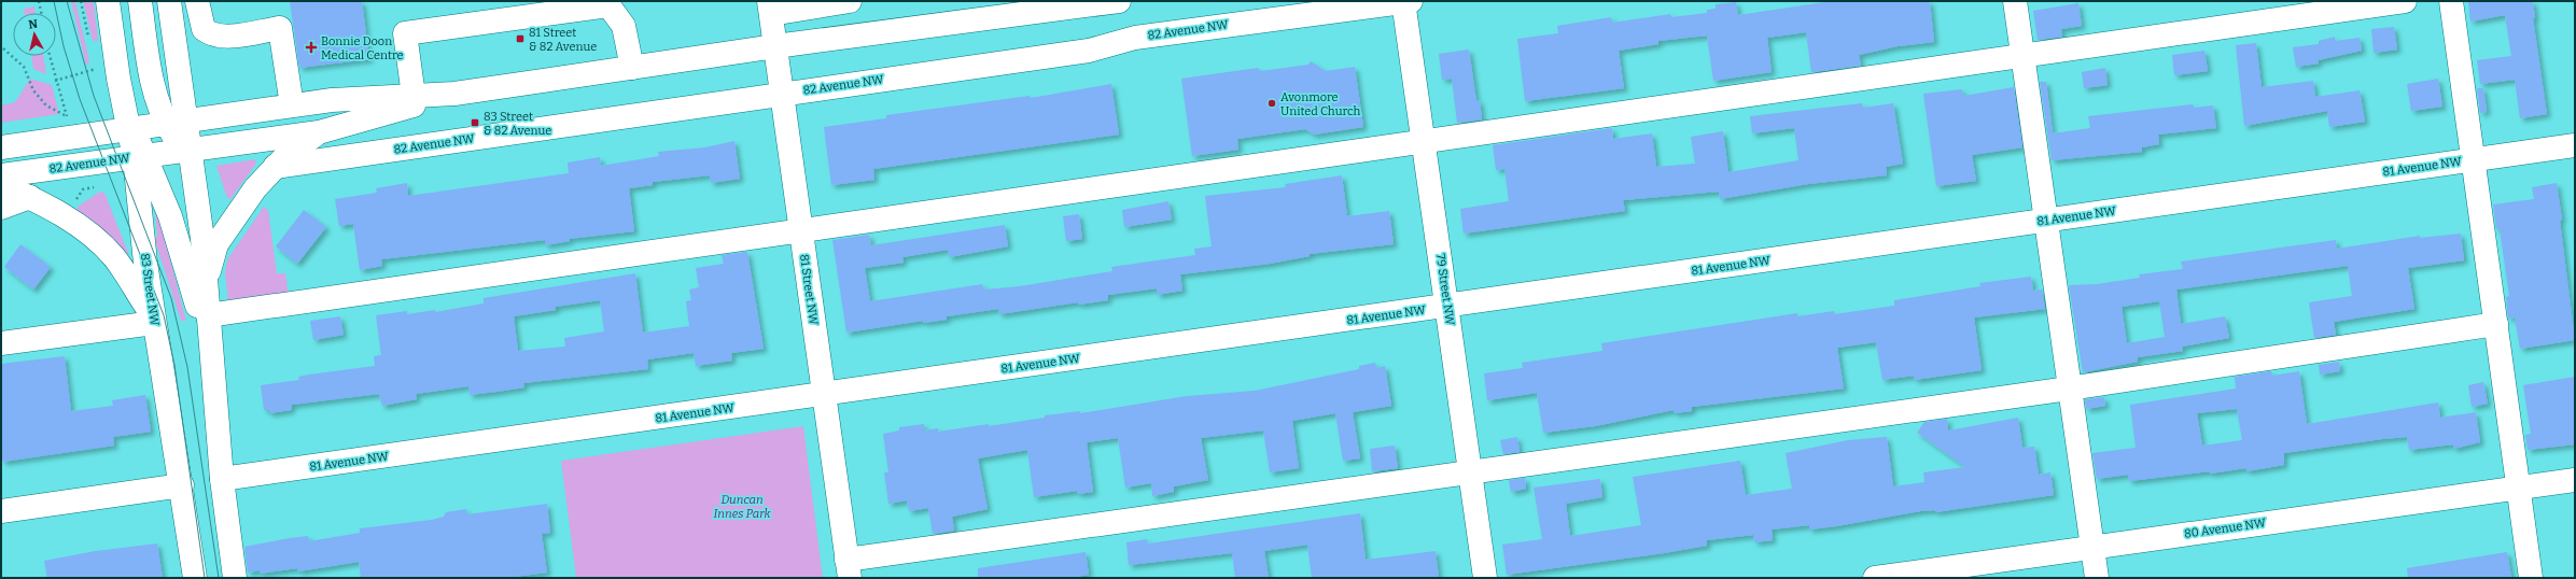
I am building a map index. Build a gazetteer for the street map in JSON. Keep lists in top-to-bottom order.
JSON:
{
  "streets": {
    "street": [
      "82 Avenue NW",
      "81 Avenue NW",
      "83 Street NW",
      "81 Street NW",
      "79 Street NW",
      "80 Avenue NW"
    ]
  },
  "crossings": [
    ["82 Avenue NW", "83 Street NW"],
    ["82 Avenue NW", "81 Street NW"],
    ["82 Avenue NW", "79 Street NW"],
    ["81 Avenue NW", "81 Street NW"],
    ["81 Avenue NW", "79 Street NW"]
  ],
  "parks": ["Duncan Innes Park"],
  "places": {
    "transit": ["81 Street & 82 Avenue", "83 Street & 82 Avenue"],
    "health": ["Bonnie Doon Medical Centre"],
    "other": ["Avonmore United Church"]
  },
  "north": "top"
}
